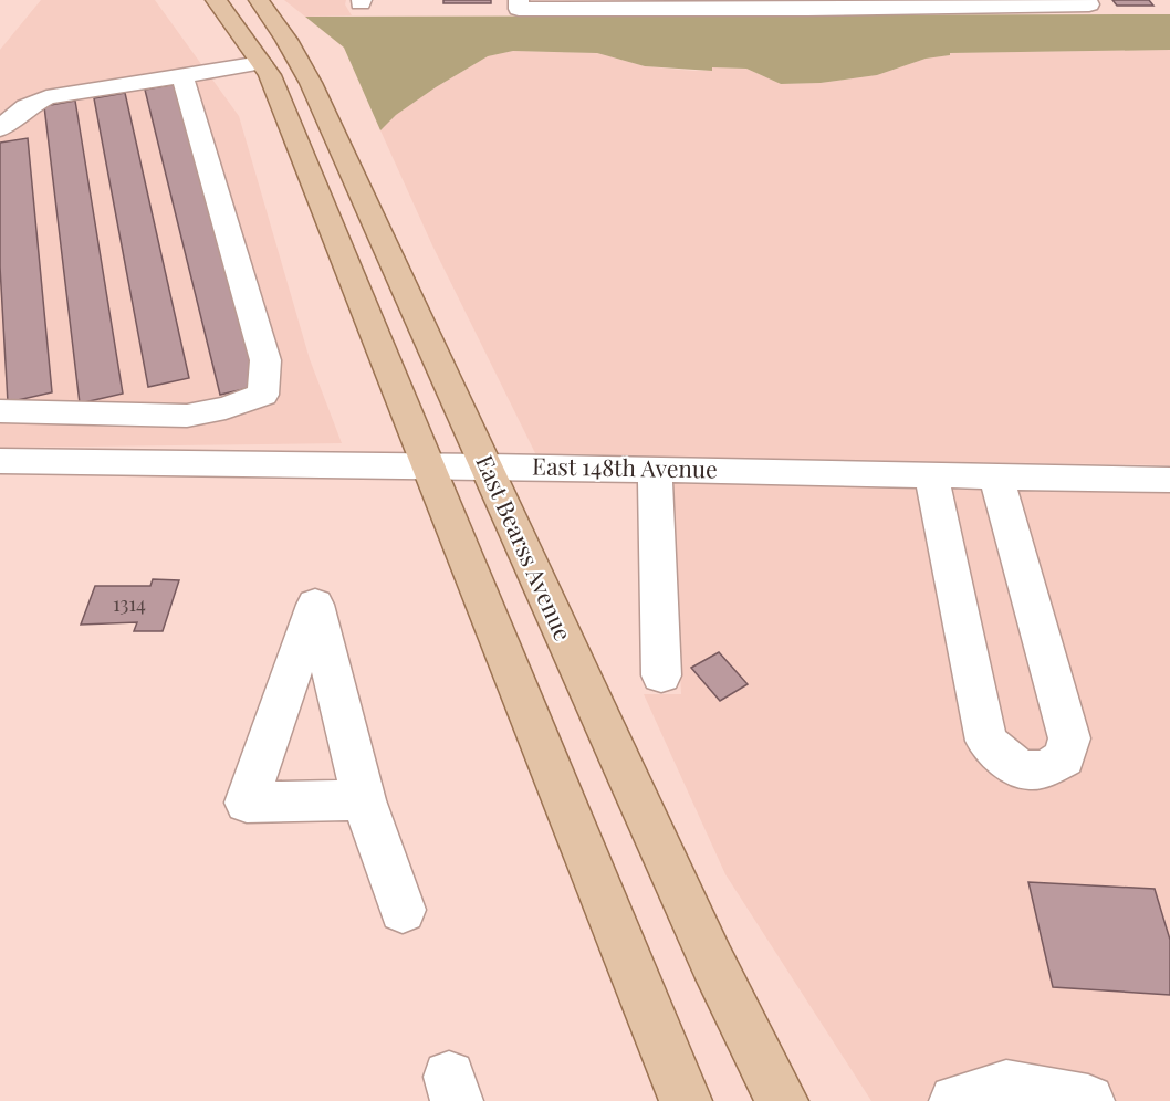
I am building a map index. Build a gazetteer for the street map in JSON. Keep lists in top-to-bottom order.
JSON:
{
  "streets": {
    "main road": ["East Bearss Avenue"],
    "street": ["East 148th Avenue"]
  },
  "crossings": [
    ["East 148th Avenue", "East Bearss Avenue"]
  ],
  "house_numbers": ["1314"]
}
